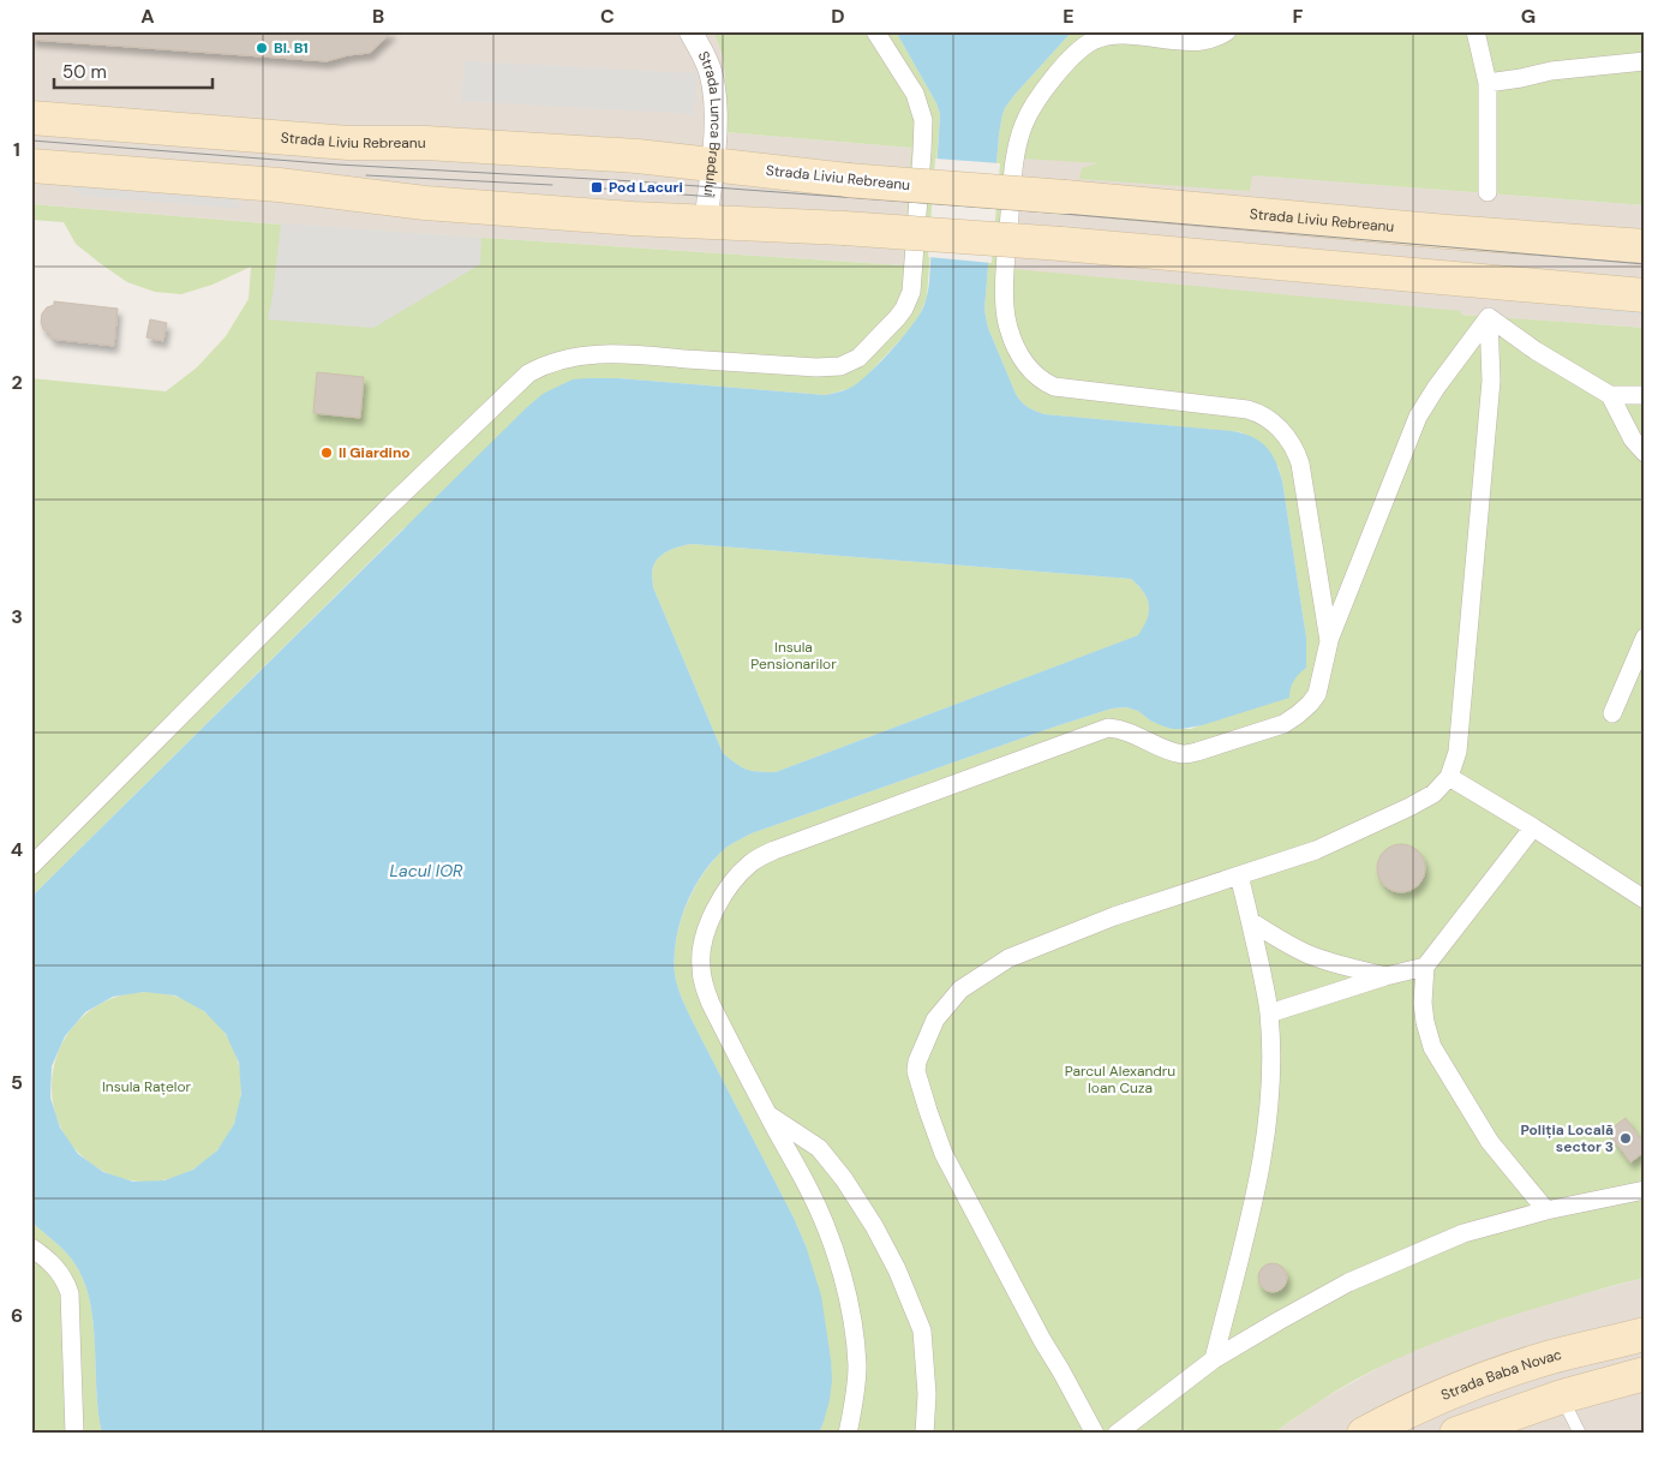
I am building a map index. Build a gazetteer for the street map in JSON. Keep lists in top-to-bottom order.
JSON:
{
  "streets": {
    "main road": ["Strada Liviu Rebreanu", "Strada Baba Novac"],
    "street": ["Strada Lunca Bradului"]
  },
  "crossings": [
    ["Strada Lunca Bradului", "Strada Liviu Rebreanu"]
  ],
  "water": ["Lacul IOR"],
  "parks": ["Insula Pensionarilor", "Parcul Alexandru Ioan Cuza", "Insula Rațelor"],
  "places": {
    "other": ["Bl. B1", "Il Giardino", "Poliția Locală sector 3"],
    "transit": ["Pod Lacuri"]
  },
  "scale_bar": "50 m",
  "grid": {
    "columns": [
      "A",
      "B",
      "C",
      "D",
      "E",
      "F",
      "G"
    ],
    "rows": [
      "1",
      "2",
      "3",
      "4",
      "5",
      "6"
    ]
  }
}
